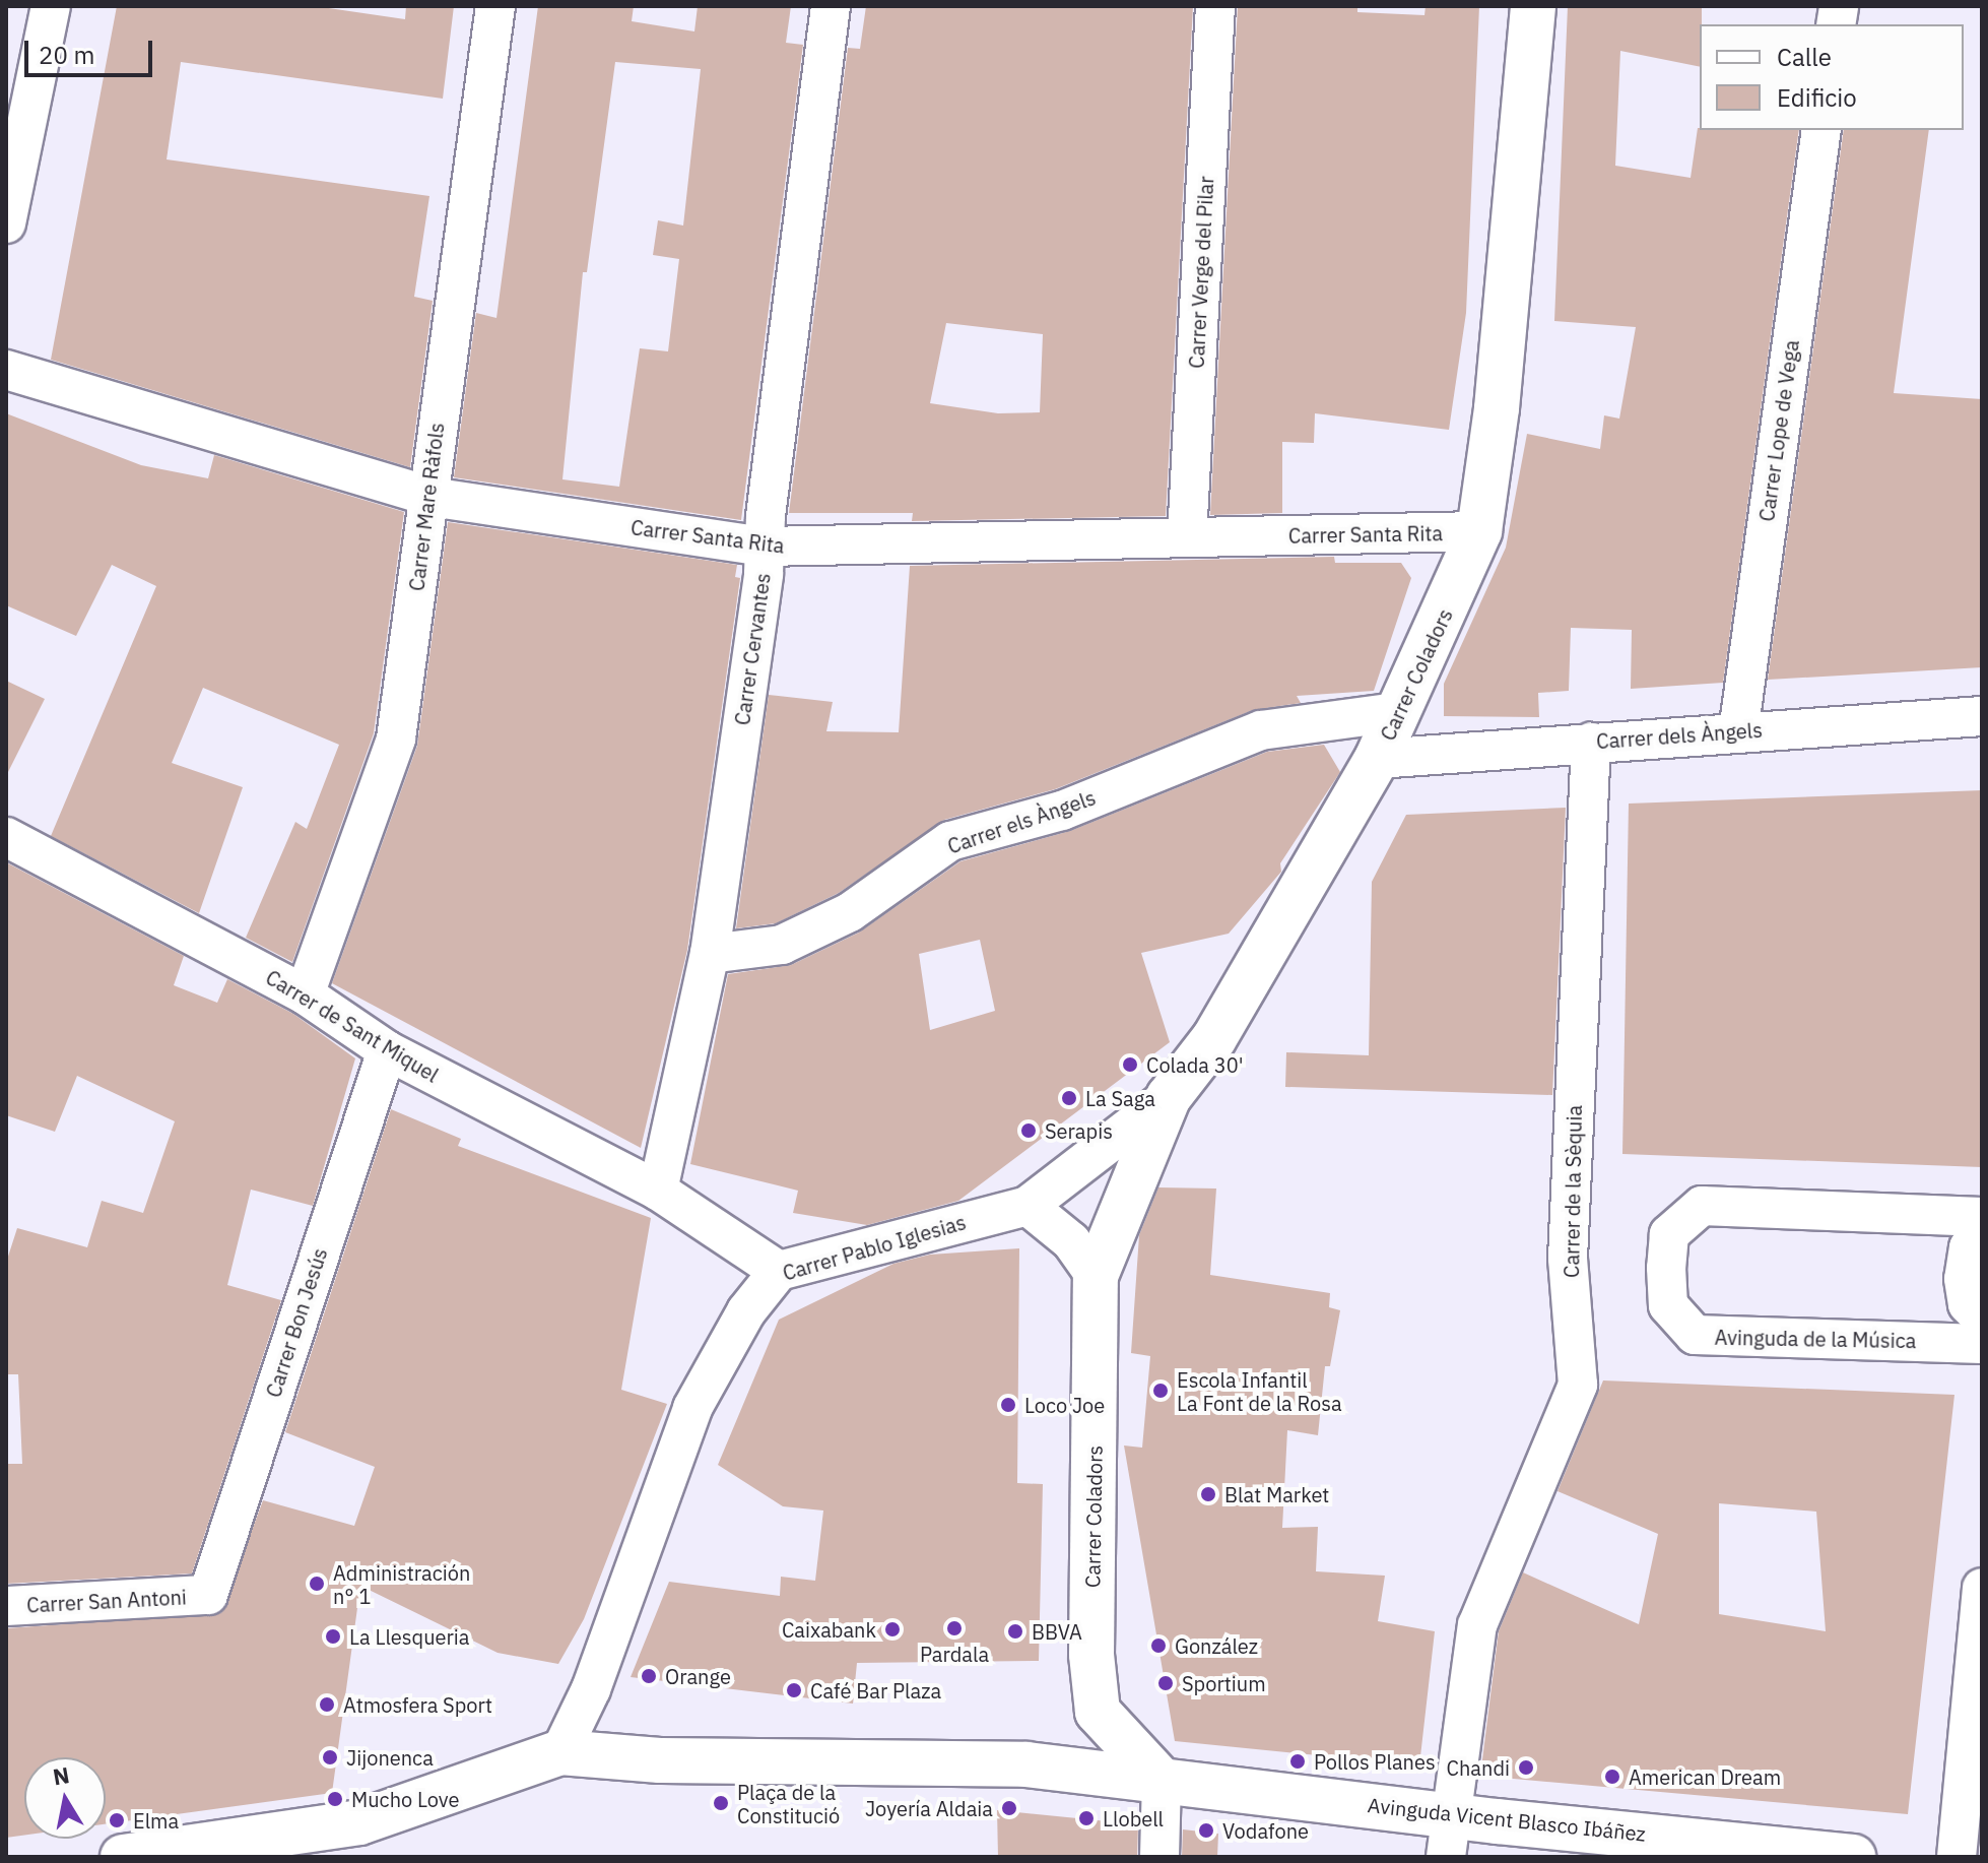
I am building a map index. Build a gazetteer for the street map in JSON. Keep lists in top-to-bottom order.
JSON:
{
  "streets": {
    "street": [
      "Carrer Verge del Pilar",
      "Carrer Lope de Vega",
      "Carrer Mare Ràfols",
      "Carrer Santa Rita",
      "Carrer Cervantes",
      "Carrer Coladors",
      "Carrer dels Àngels",
      "Carrer els Àngels",
      "Carrer de Sant Miquel",
      "Carrer de la Sèquia",
      "Carrer Pablo Iglesias",
      "Carrer Bon Jesús",
      "Avinguda de la Música",
      "Carrer San Antoni",
      "Avinguda Vicent Blasco Ibáñez"
    ]
  },
  "crossings": [
    ["Carrer Verge del Pilar", "Carrer Santa Rita"],
    ["Carrer Lope de Vega", "Carrer dels Àngels"],
    ["Carrer Mare Ràfols", "Carrer Santa Rita"],
    ["Carrer Mare Ràfols", "Carrer de Sant Miquel"],
    ["Carrer Santa Rita", "Carrer Cervantes"],
    ["Carrer Santa Rita", "Carrer Coladors"],
    ["Carrer Cervantes", "Carrer els Àngels"],
    ["Carrer Cervantes", "Carrer de Sant Miquel"],
    ["Carrer Coladors", "Carrer dels Àngels"],
    ["Carrer Coladors", "Carrer els Àngels"],
    ["Carrer Coladors", "Carrer Pablo Iglesias"],
    ["Carrer dels Àngels", "Carrer de la Sèquia"],
    ["Carrer de Sant Miquel", "Carrer Pablo Iglesias"],
    ["Carrer de Sant Miquel", "Carrer Bon Jesús"],
    ["Carrer de la Sèquia", "Avinguda Vicent Blasco Ibáñez"],
    ["Carrer Bon Jesús", "Carrer San Antoni"]
  ],
  "places": [
    "Colada 30'",
    "La Saga",
    "Serapis",
    "Escola Infantil La Font de la Rosa",
    "Loco Joe",
    "Blat Market",
    "Administración n° 1",
    "Pardala",
    "Caixabank",
    "BBVA",
    "La Llesqueria",
    "González",
    "Orange",
    "Sportium",
    "Café Bar Plaza",
    "Atmosfera Sport",
    "Jijonenca",
    "Pollos Planes",
    "Chandi",
    "American Dream",
    "Mucho Love",
    "Plaça de la Constitució",
    "Joyería Aldaia",
    "Llobell",
    "Elma",
    "Vodafone"
  ],
  "legend": ["Calle", "Edificio"],
  "scale_bar": "20 m",
  "north": "top"
}
